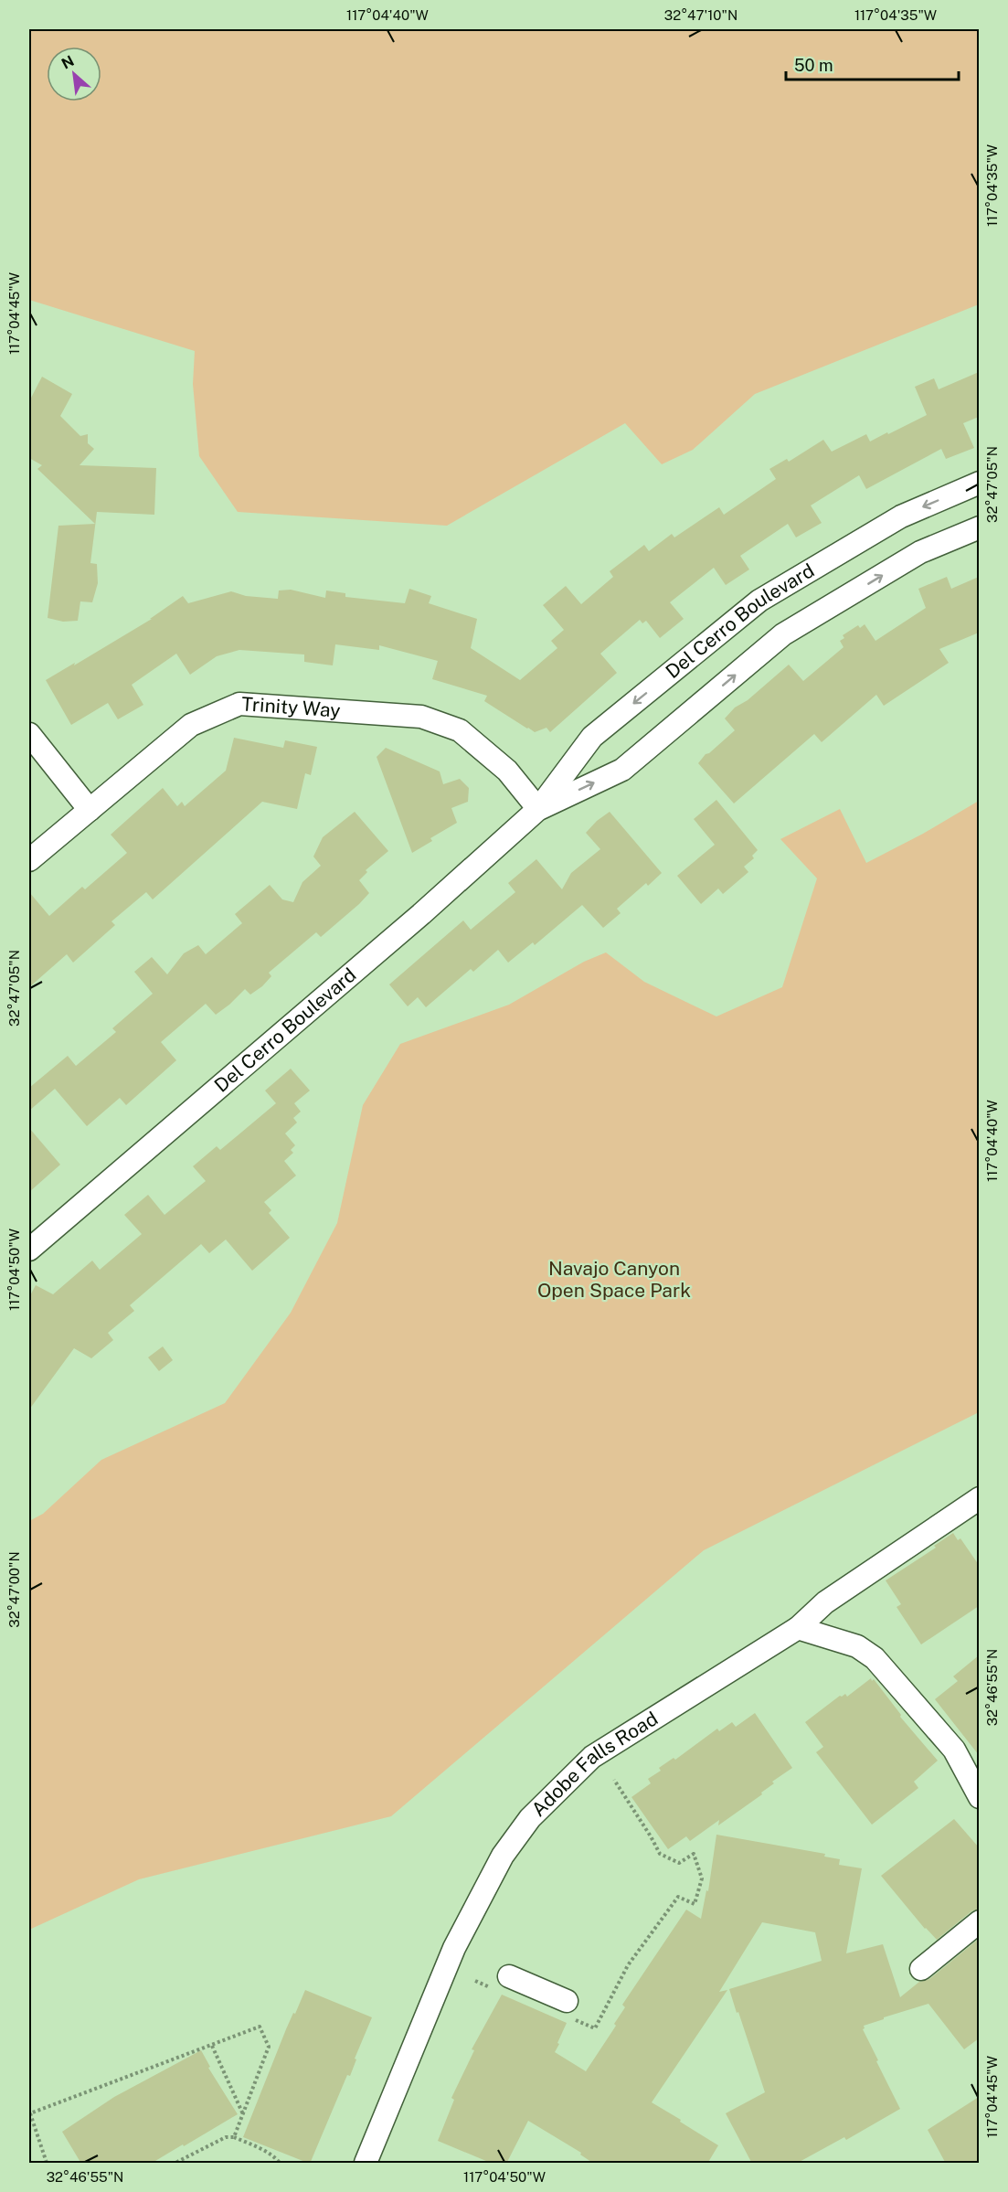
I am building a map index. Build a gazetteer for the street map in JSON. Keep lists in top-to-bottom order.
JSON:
{
  "streets": {
    "street": ["Del Cerro Boulevard", "Trinity Way", "Adobe Falls Road"]
  },
  "crossings": [
    ["Del Cerro Boulevard", "Trinity Way"]
  ],
  "parks": ["Navajo Canyon Open Space Park"],
  "scale_bar": "50 m",
  "north": "top left",
  "coordinates": [
    "117°04'40\"W",
    "32°47'10\"N",
    "117°04'35\"W",
    "117°04'45\"W",
    "32°47'05\"N",
    "117°04'50\"W",
    "32°47'00\"N",
    "32°46'55\"N"
  ]
}
